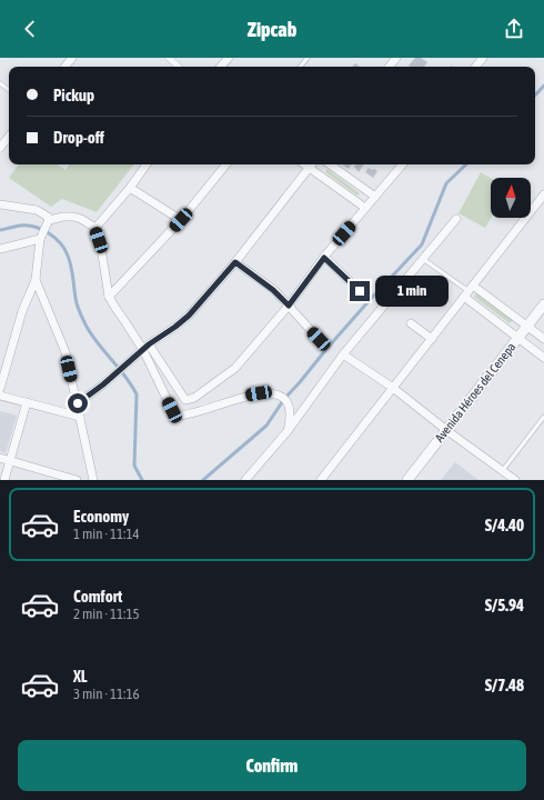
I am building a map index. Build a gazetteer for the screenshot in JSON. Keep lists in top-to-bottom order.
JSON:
{
  "streets": {
    "street": ["Avenida Héroes del Cenepa"]
  },
  "north": "top",
  "page": {
    "header": "Zipcab",
    "banner": ["Pickup", "Drop-off"],
    "bubble": "1 min",
    "list": [
      {
        "name": "Economy",
        "note": "1 min · 11:14",
        "value": "S/4.40"
      },
      {
        "name": "Comfort",
        "note": "2 min · 11:15",
        "value": "S/5.94"
      },
      {
        "name": "XL",
        "note": "3 min · 11:16",
        "value": "S/7.48"
      }
    ],
    "buttons": "Confirm"
  }
}
